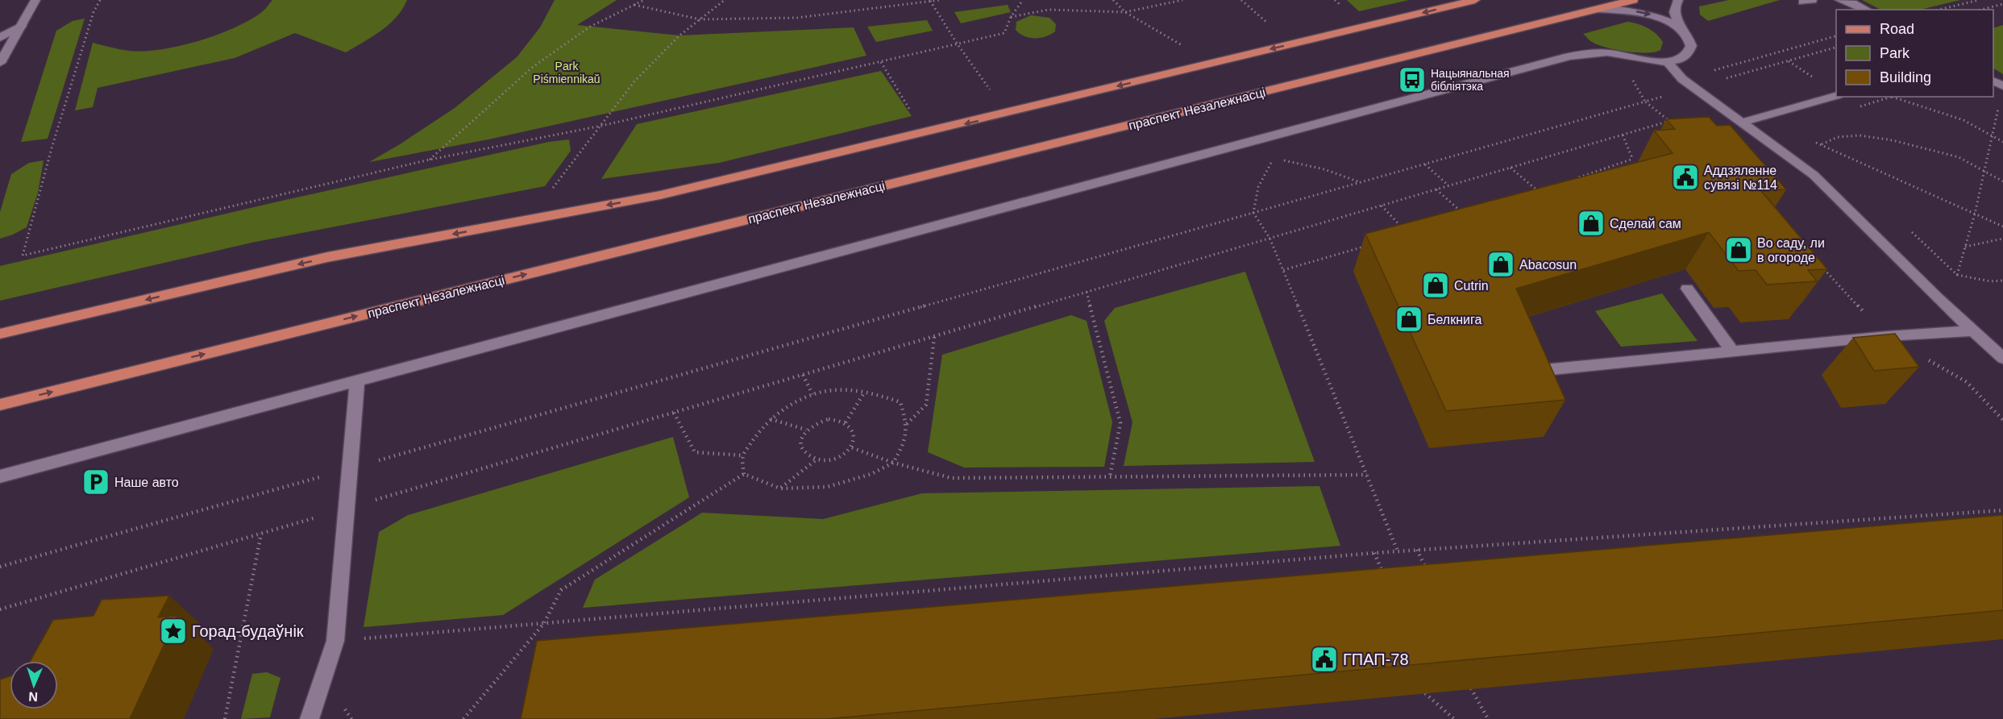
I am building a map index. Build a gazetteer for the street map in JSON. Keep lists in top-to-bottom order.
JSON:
{
  "streets": {
    "main road": ["праспект Незалежнасці"]
  },
  "parks": ["Park Piśmiennikaŭ"],
  "places": {
    "bus stop": ["Нацыянальная бібліятэка"],
    "public building": ["Аддзяленне сувязі №114", "ГПАП-78"],
    "shop": [
      "Сделай сам",
      "Во саду, ли в огороде",
      "Abacosun",
      "Cutrin",
      "Белкнига"
    ],
    "parking": ["Наше авто"],
    "place": ["Горад-будаўнік"]
  },
  "legend": ["Road", "Park", "Building"],
  "north": "bottom"
}
